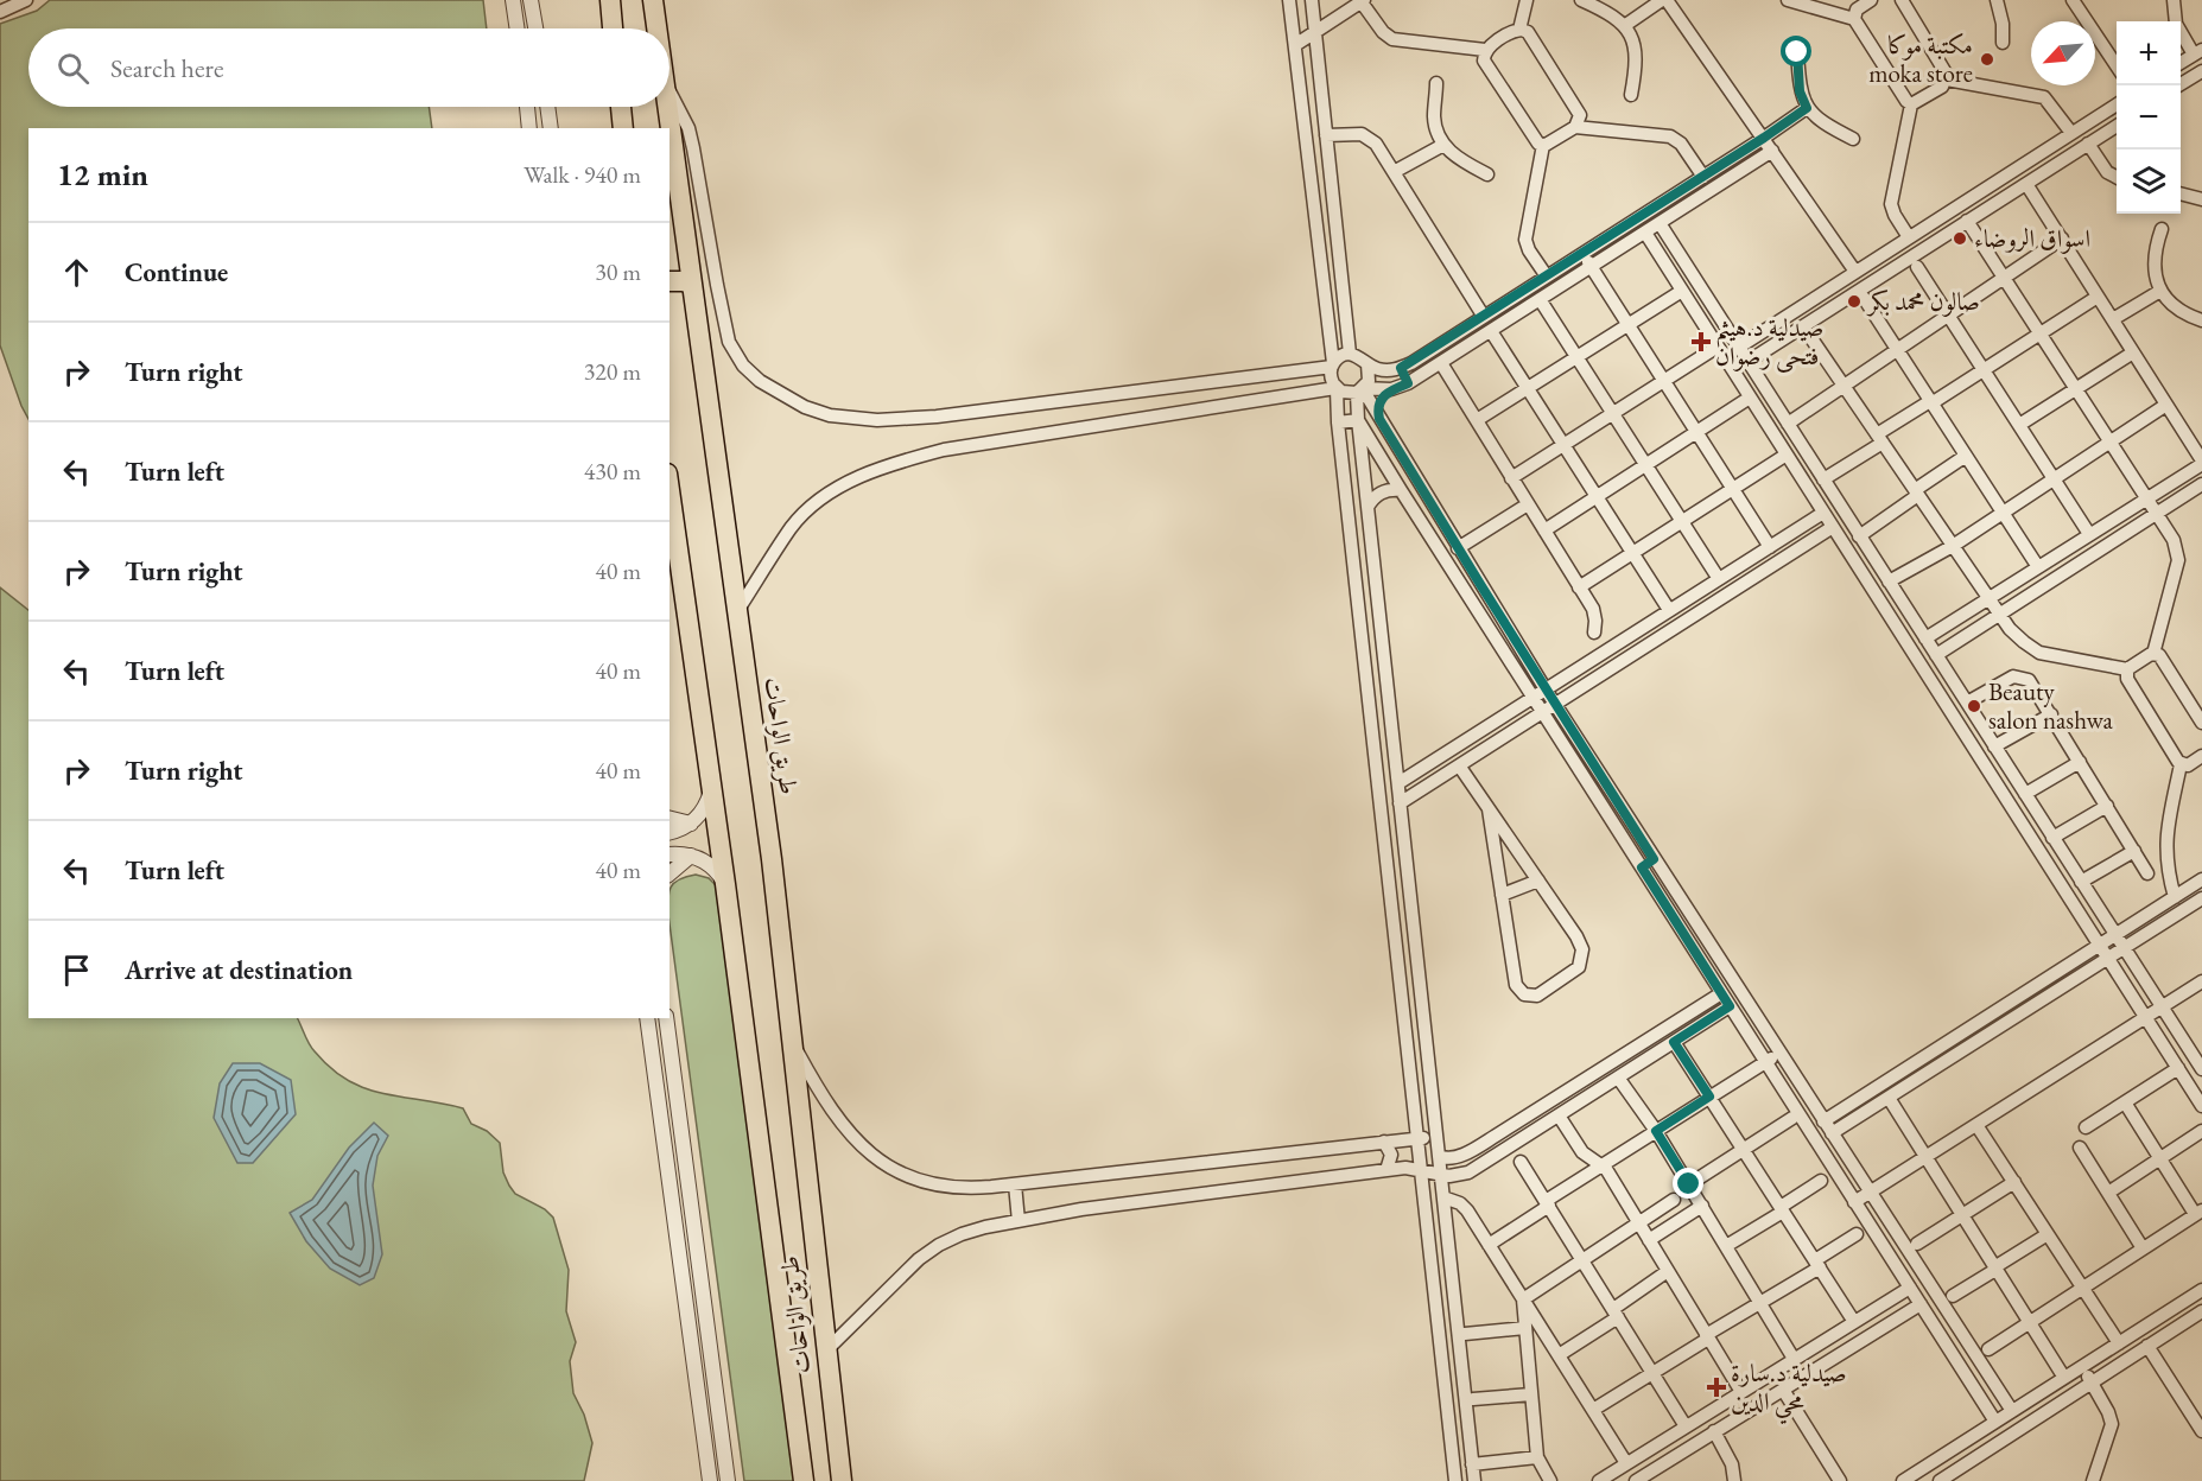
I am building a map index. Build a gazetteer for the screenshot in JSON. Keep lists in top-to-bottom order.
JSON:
{
  "streets": {
    "highway": ["طريق الواحات"]
  },
  "places": {
    "other": [
      "مكتبة موكا moka store",
      "اسواق الروضاء",
      "صالون محمد بكر",
      "Beauty salon nashwa"
    ],
    "health": ["صيدلية د.هيثم فتحى رضوان", "صيدلية د.سارة محي الدين"]
  },
  "north": "bottom left",
  "page": {
    "map_buttons": ["+", "−"],
    "search": "Search here",
    "heading": ["12 min", "Walk · 940 m"],
    "list": [
      ["Continue", "30 m"],
      ["Turn right", "320 m"],
      ["Turn left", "430 m"],
      ["Turn right", "40 m"],
      ["Turn left", "40 m"],
      ["Turn right", "40 m"],
      ["Turn left", "40 m"],
      "Arrive at destination"
    ]
  }
}
